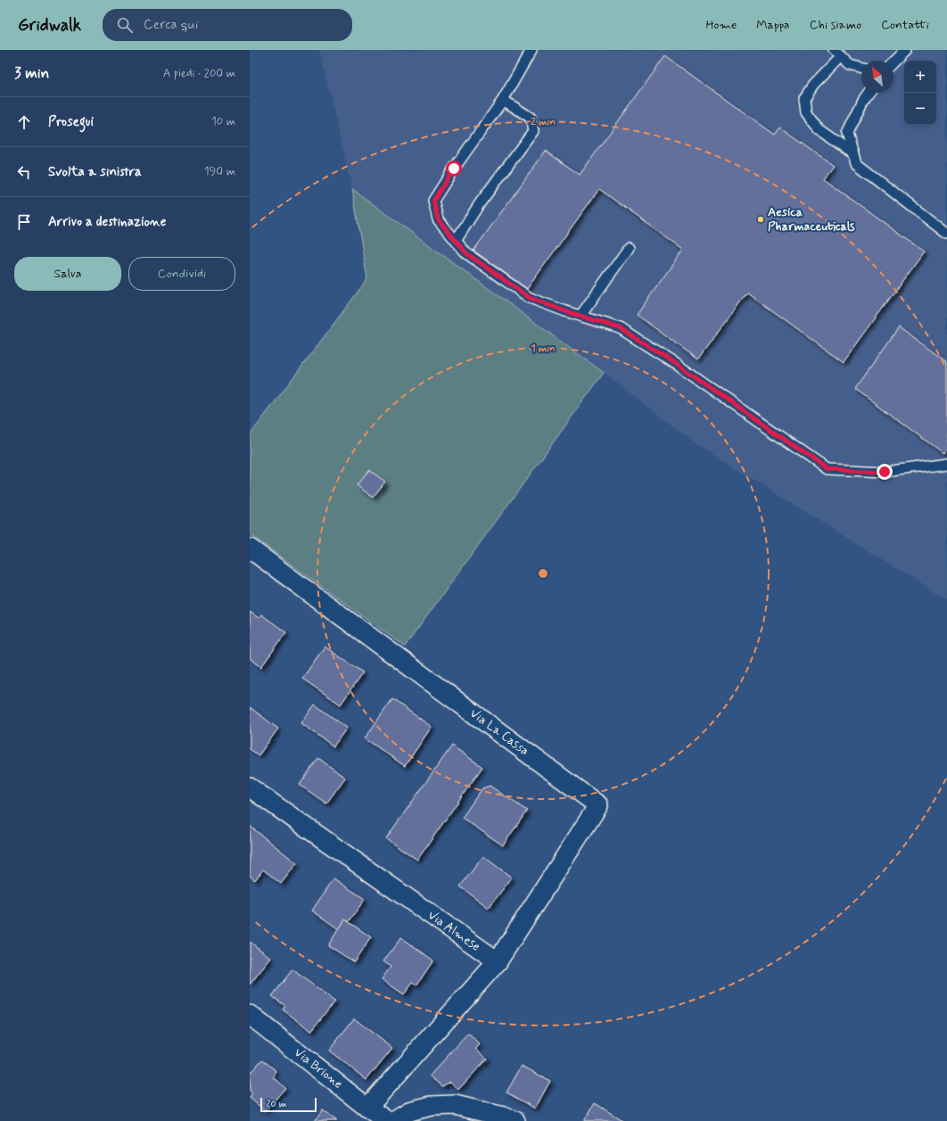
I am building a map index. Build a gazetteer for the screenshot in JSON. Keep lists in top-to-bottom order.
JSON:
{
  "streets": {
    "street": ["Via La Cassa", "Via Almese", "Via Brione"]
  },
  "crossings": [
    ["Via La Cassa", "Via Almese"]
  ],
  "places": ["Aesica Pharmaceuticals"],
  "scale_bar": "20 m",
  "north": "top left",
  "page": {
    "header": "Gridwalk",
    "search": "Cerca qui",
    "nav": [
      "Home",
      "Mappa",
      "Chi siamo",
      "Contatti"
    ],
    "heading": ["3 min", "A piedi · 200 m"],
    "map_buttons": ["+", "−"],
    "list": [
      ["Prosegui", "10 m"],
      ["Svolta a sinistra", "190 m"],
      "Arrivo a destinazione"
    ],
    "buttons": ["Salva", "Condividi"],
    "scale": "20 m"
  },
  "rings": ["2 min", "1 min"]
}
